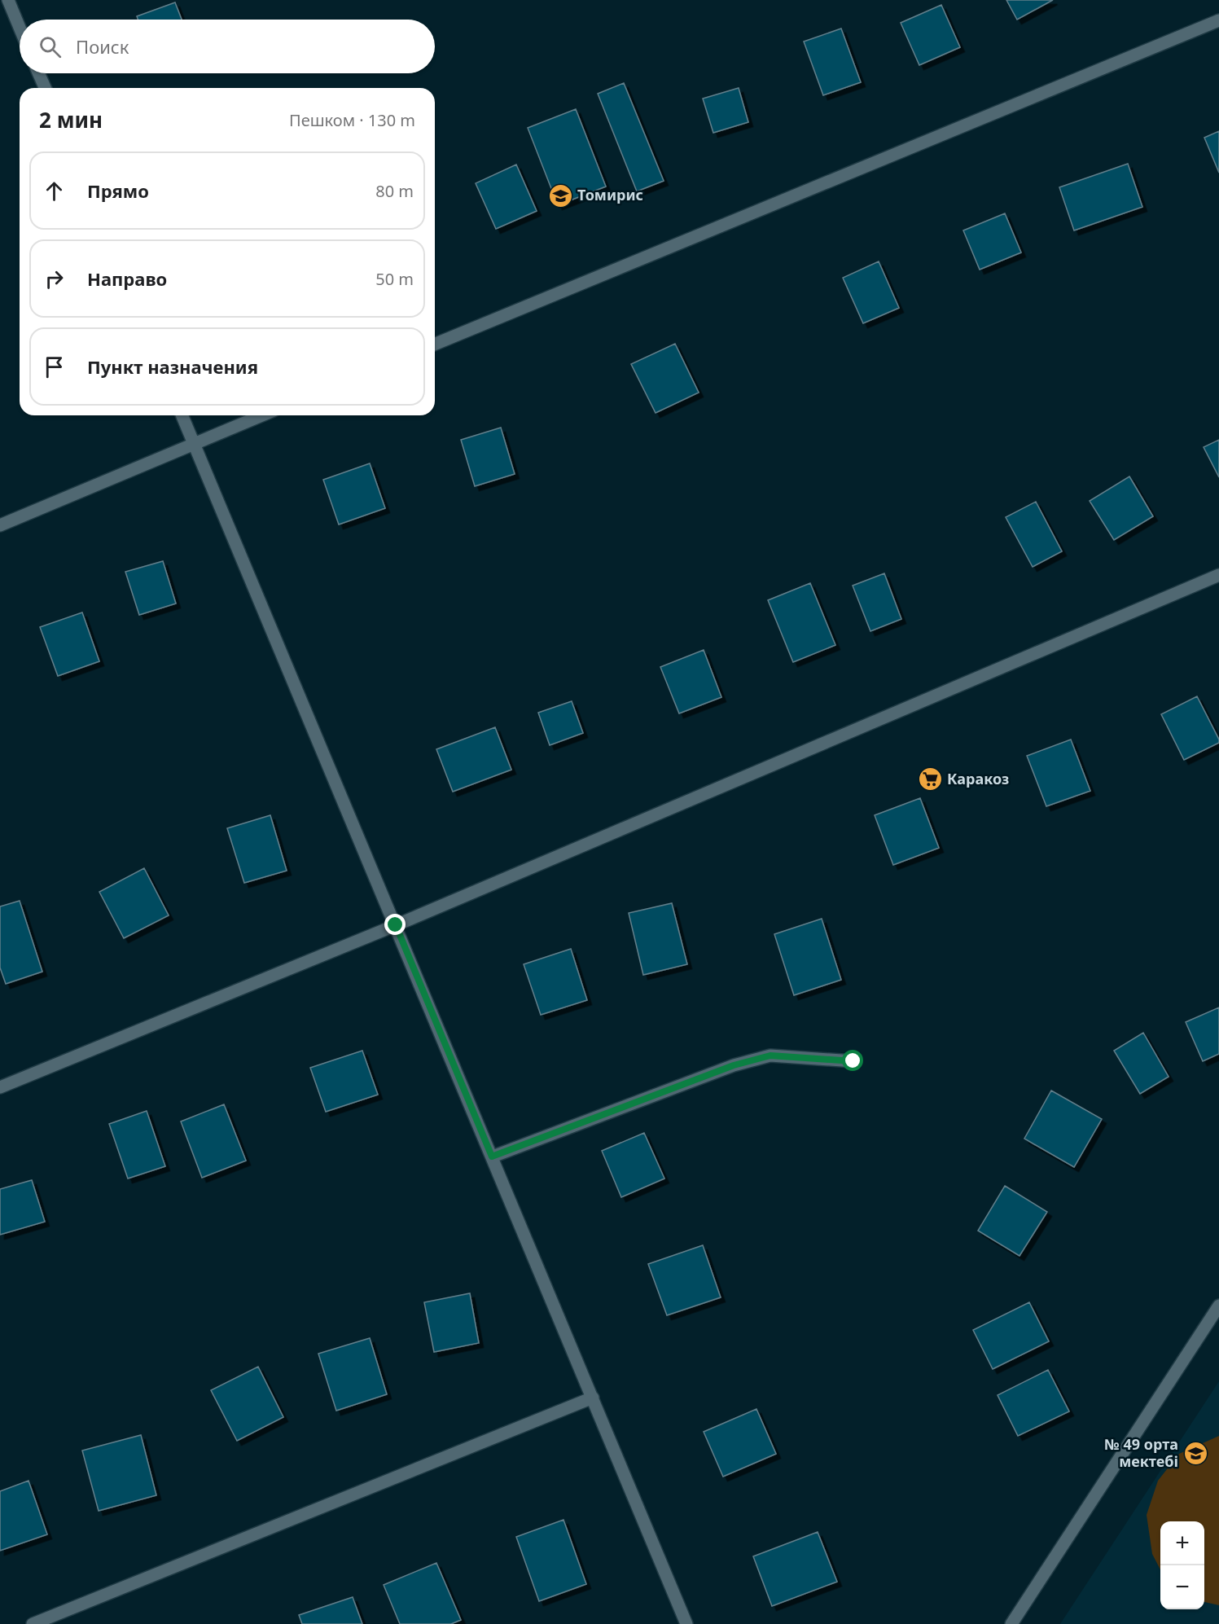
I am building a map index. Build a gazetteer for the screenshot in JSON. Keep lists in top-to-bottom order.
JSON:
{
  "places": {
    "school or university": ["Томирис", "№ 49 орта мектебі"],
    "supermarket": ["Каракоз"]
  },
  "page": {
    "search": "Поиск",
    "heading": ["2 мин", "Пешком · 130 m"],
    "list": [
      ["Прямо", "80 m"],
      ["Направо", "50 m"],
      "Пункт назначения"
    ],
    "map_buttons": ["+", "−"]
  }
}
